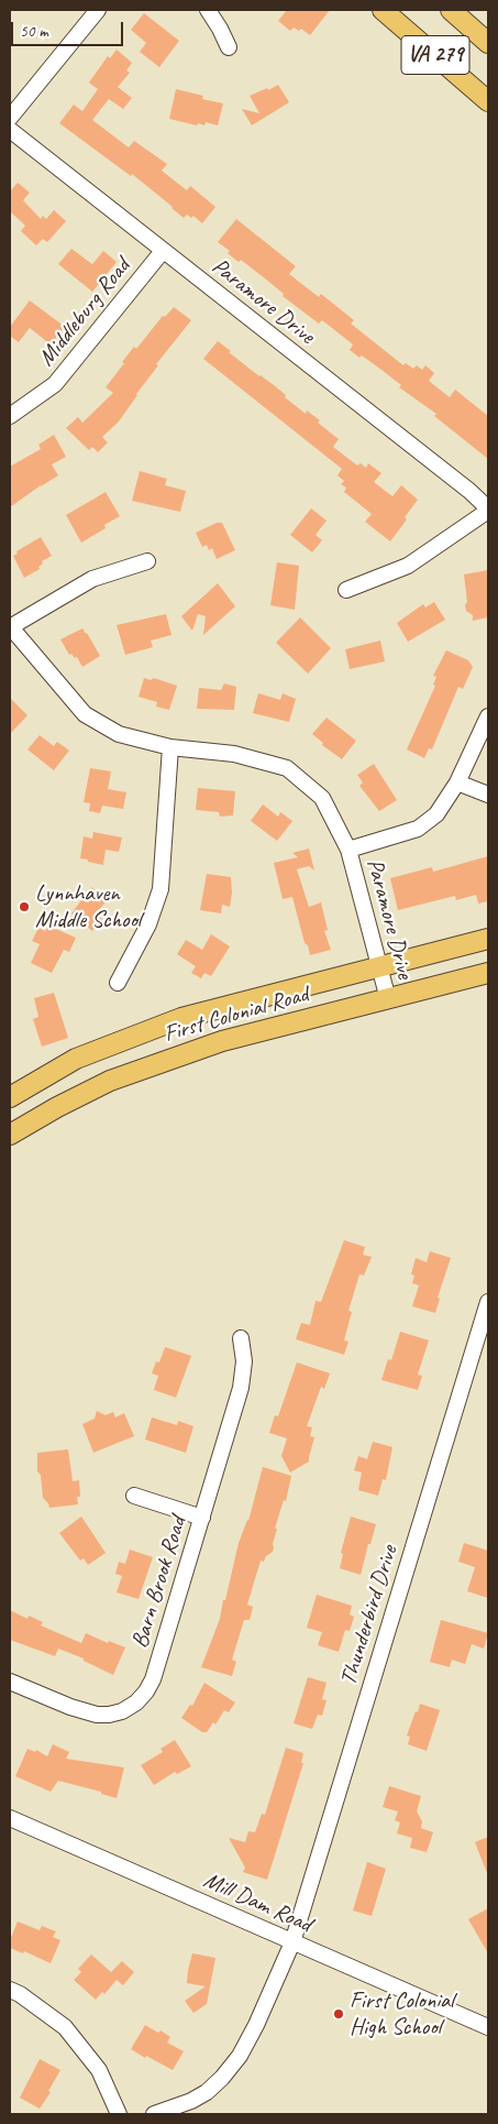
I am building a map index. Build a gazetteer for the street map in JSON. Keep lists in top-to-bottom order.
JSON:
{
  "streets": {
    "main road": ["VA 279", "First Colonial Road"],
    "street": [
      "Paramore Drive",
      "Middleburg Road",
      "Barn Brook Road",
      "Thunderbird Drive",
      "Mill Dam Road"
    ]
  },
  "crossings": [
    ["Paramore Drive", "Middleburg Road"],
    ["Paramore Drive", "First Colonial Road"],
    ["Thunderbird Drive", "Mill Dam Road"]
  ],
  "places": ["Lynnhaven Middle School", "First Colonial High School"],
  "scale_bar": "50 m"
}
